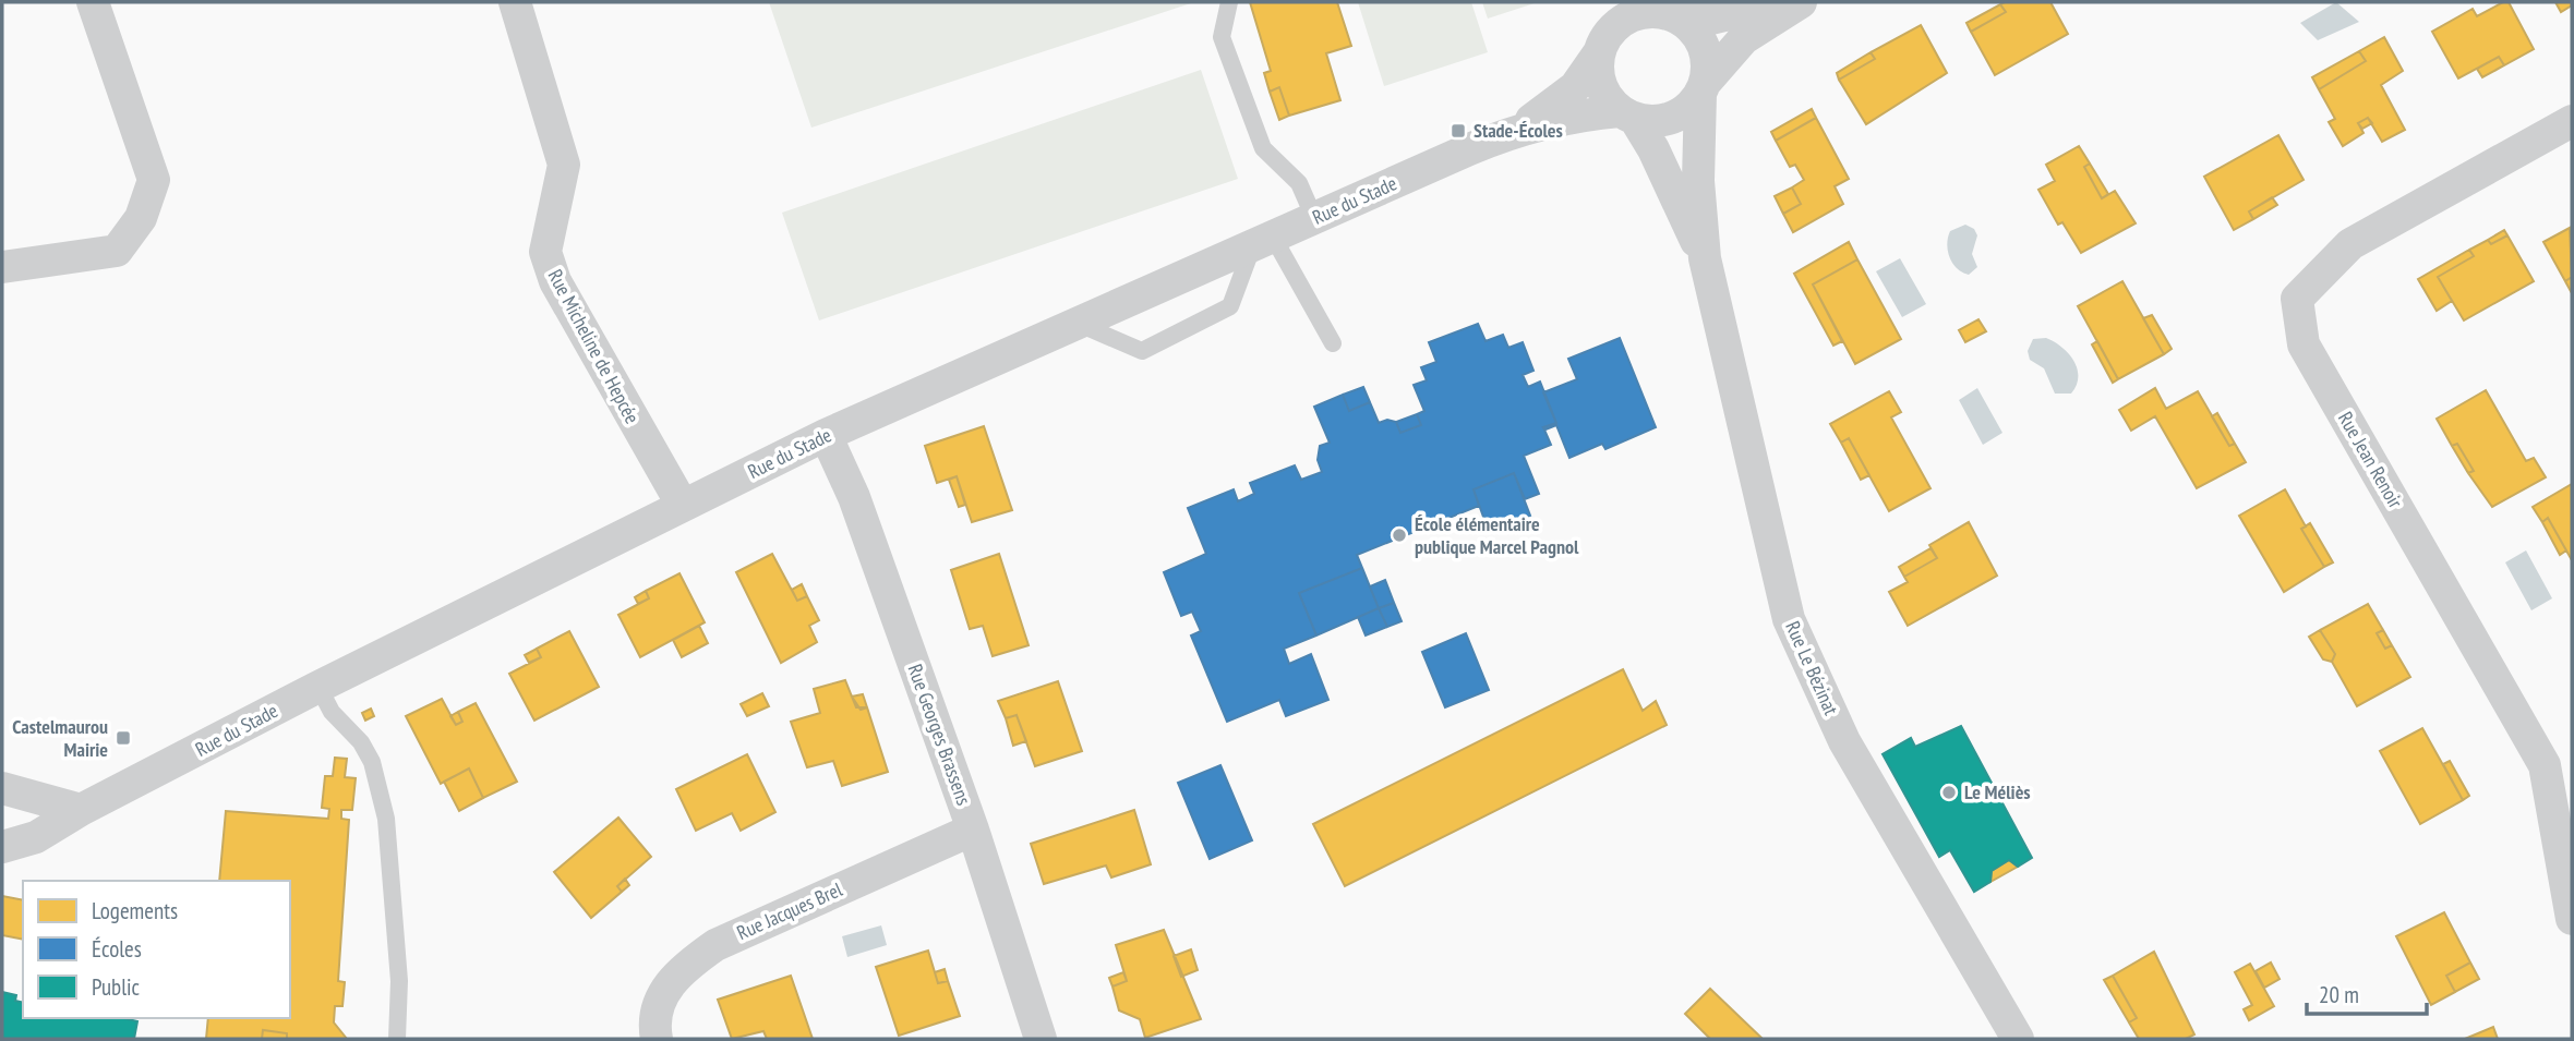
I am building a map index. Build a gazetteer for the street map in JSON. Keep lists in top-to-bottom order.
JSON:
{
  "streets": {
    "street": [
      "Rue du Stade",
      "Rue Micheline de Hepcée",
      "Rue Jean Renoir",
      "Rue Le Bézinat",
      "Rue Georges Brassens",
      "Rue Jacques Brel"
    ]
  },
  "crossings": [
    ["Rue du Stade", "Rue Micheline de Hepcée"],
    ["Rue du Stade", "Rue Le Bézinat"],
    ["Rue du Stade", "Rue Georges Brassens"],
    ["Rue Georges Brassens", "Rue Jacques Brel"]
  ],
  "places": {
    "transit": ["Stade-Écoles", "Castelmaurou Mairie"],
    "other": ["École élémentaire publique Marcel Pagnol", "Le Méliès"]
  },
  "legend": ["Logements", "Écoles", "Public"],
  "scale_bar": "20 m"
}
